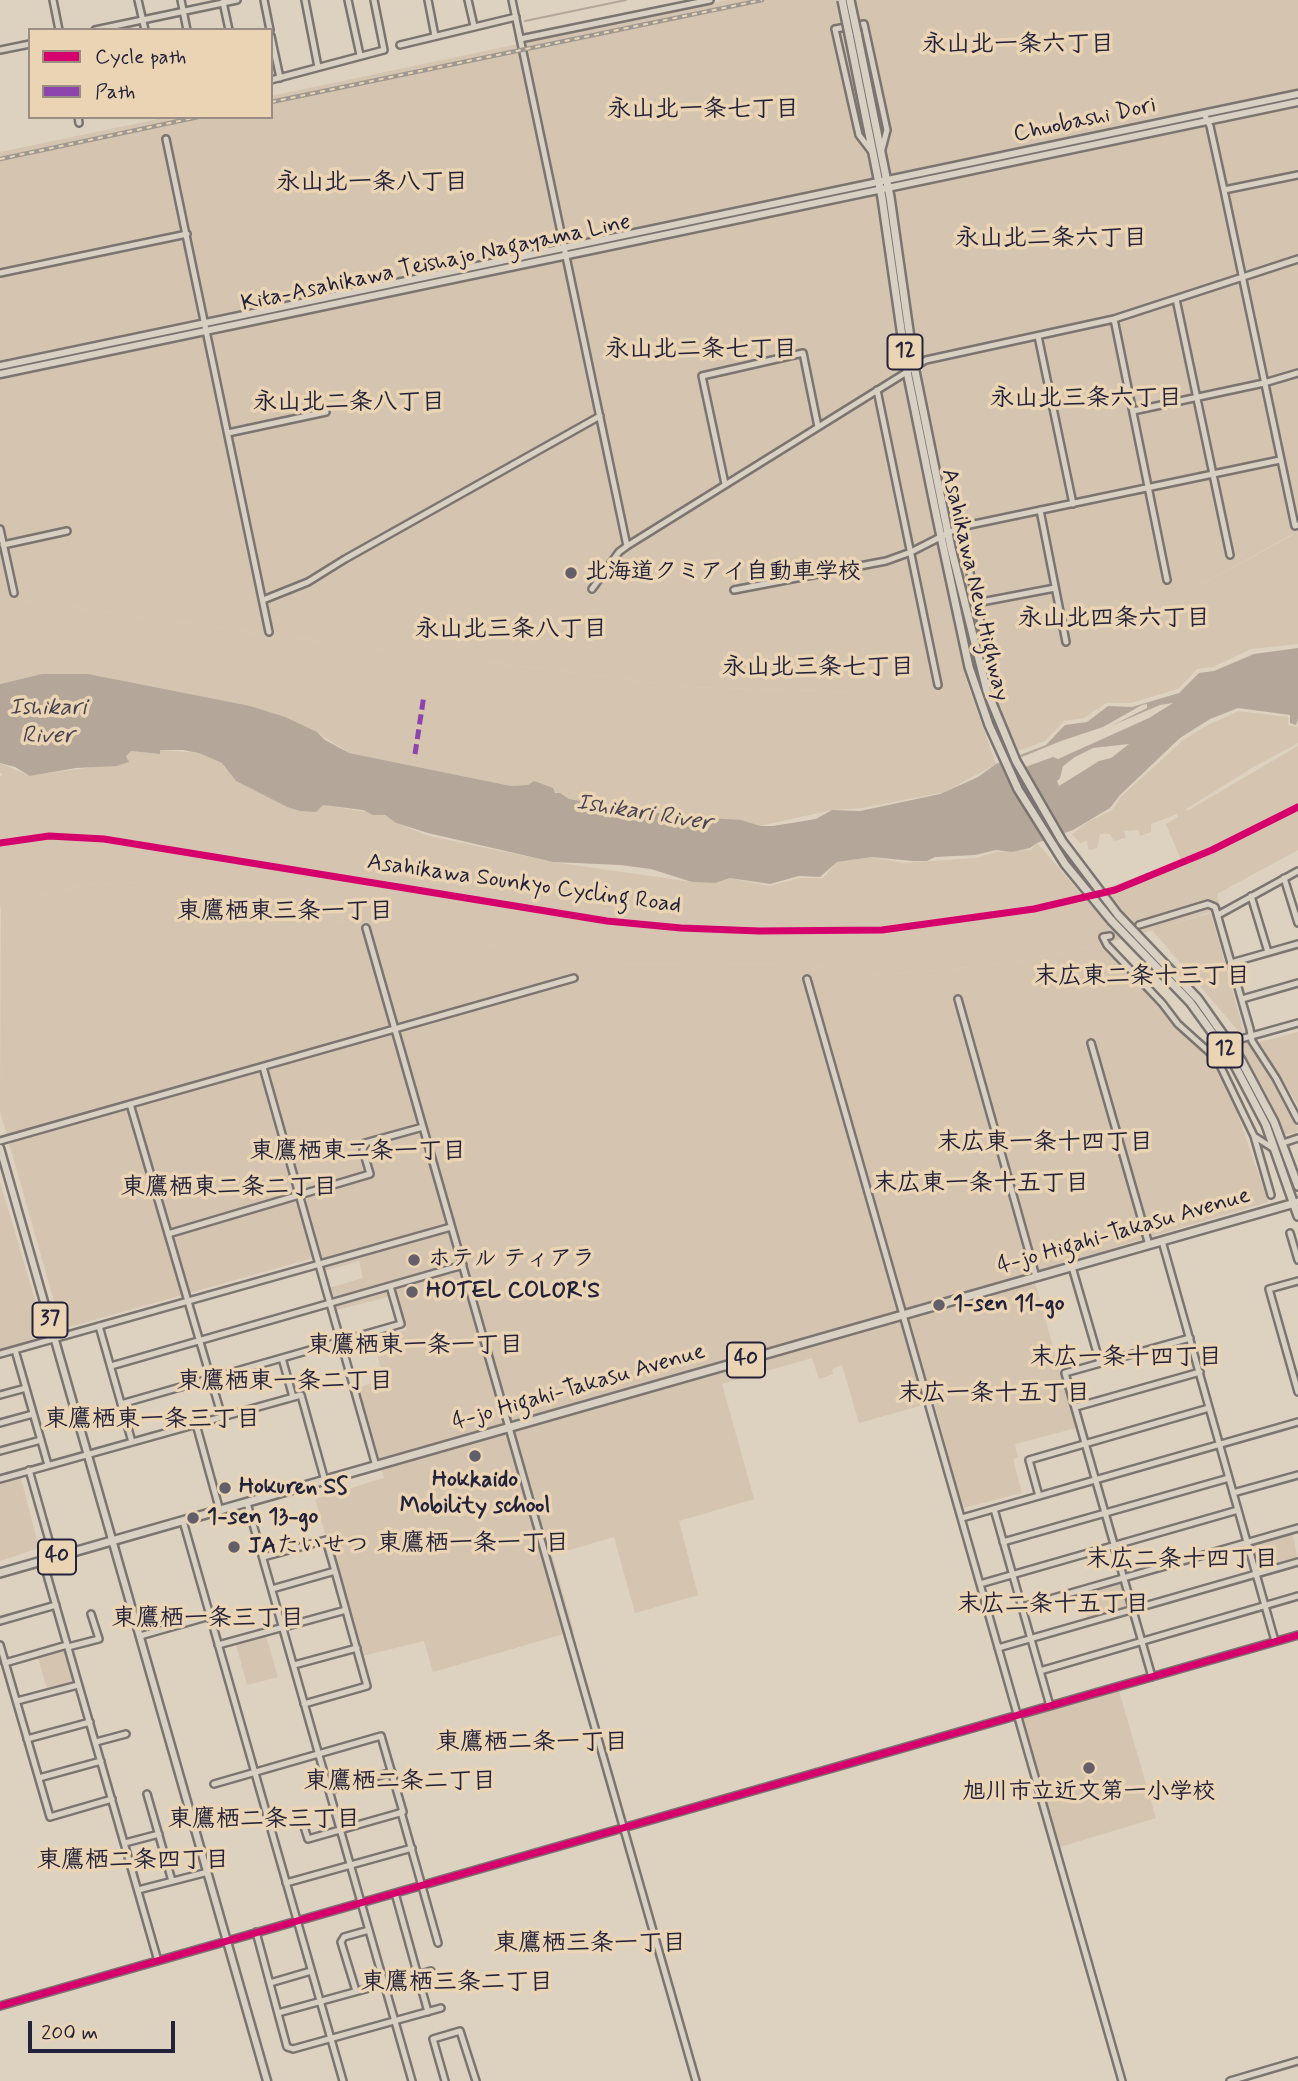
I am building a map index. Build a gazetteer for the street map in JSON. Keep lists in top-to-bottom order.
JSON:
{
  "streets": {
    "highway": [
      "12",
      "Asahikawa New Highway",
      "4-jo Higahi-Takasu Avenue",
      "40"
    ],
    "main road": ["Chuobashi Dori", "Kita-Asahikawa Teishajo Nagayama Line", "37"],
    "cycle path": ["Asahikawa Sounkyo Cycling Road"]
  },
  "crossings": [
    ["Chuobashi Dori", "Kita-Asahikawa Teishajo Nagayama Line"],
    ["Chuobashi Dori", "Asahikawa New Highway"],
    ["Kita-Asahikawa Teishajo Nagayama Line", "Asahikawa New Highway"],
    ["Asahikawa New Highway", "4-jo Higahi-Takasu Avenue"],
    ["4-jo Higahi-Takasu Avenue", "37"],
    ["4-jo Higahi-Takasu Avenue", "40"],
    ["37", "40"]
  ],
  "districts": [
    "永山北一条六丁目",
    "永山北一条七丁目",
    "永山北一条八丁目",
    "永山北二条六丁目",
    "永山北二条七丁目",
    "永山北三条六丁目",
    "永山北二条八丁目",
    "永山北四条六丁目",
    "永山北三条八丁目",
    "永山北三条七丁目",
    "東鷹栖東三条一丁目",
    "末広東二条十三丁目",
    "末広東一条十四丁目",
    "東鷹栖東二条一丁目",
    "末広東一条十五丁目",
    "東鷹栖東二条二丁目",
    "東鷹栖東一条一丁目",
    "末広一条十四丁目",
    "東鷹栖東一条二丁目",
    "末広一条十五丁目",
    "東鷹栖東一条三丁目",
    "東鷹栖一条一丁目",
    "末広二条十四丁目",
    "末広二条十五丁目",
    "東鷹栖一条三丁目",
    "東鷹栖二条一丁目",
    "東鷹栖二条二丁目",
    "東鷹栖二条三丁目",
    "東鷹栖二条四丁目",
    "東鷹栖三条一丁目",
    "東鷹栖三条二丁目"
  ],
  "water": ["Ishikari River"],
  "places": [
    "北海道クミアイ自動車学校",
    "ホテル ティアラ",
    "HOTEL COLOR'S",
    "1-sen 11-go",
    "Hokkaido Mobility school",
    "Hokuren SS",
    "1-sen 13-go",
    "JAたいせつ",
    "旭川市立近文第一小学校"
  ],
  "legend": ["Cycle path", "Path"],
  "scale_bar": "200 m"
}
